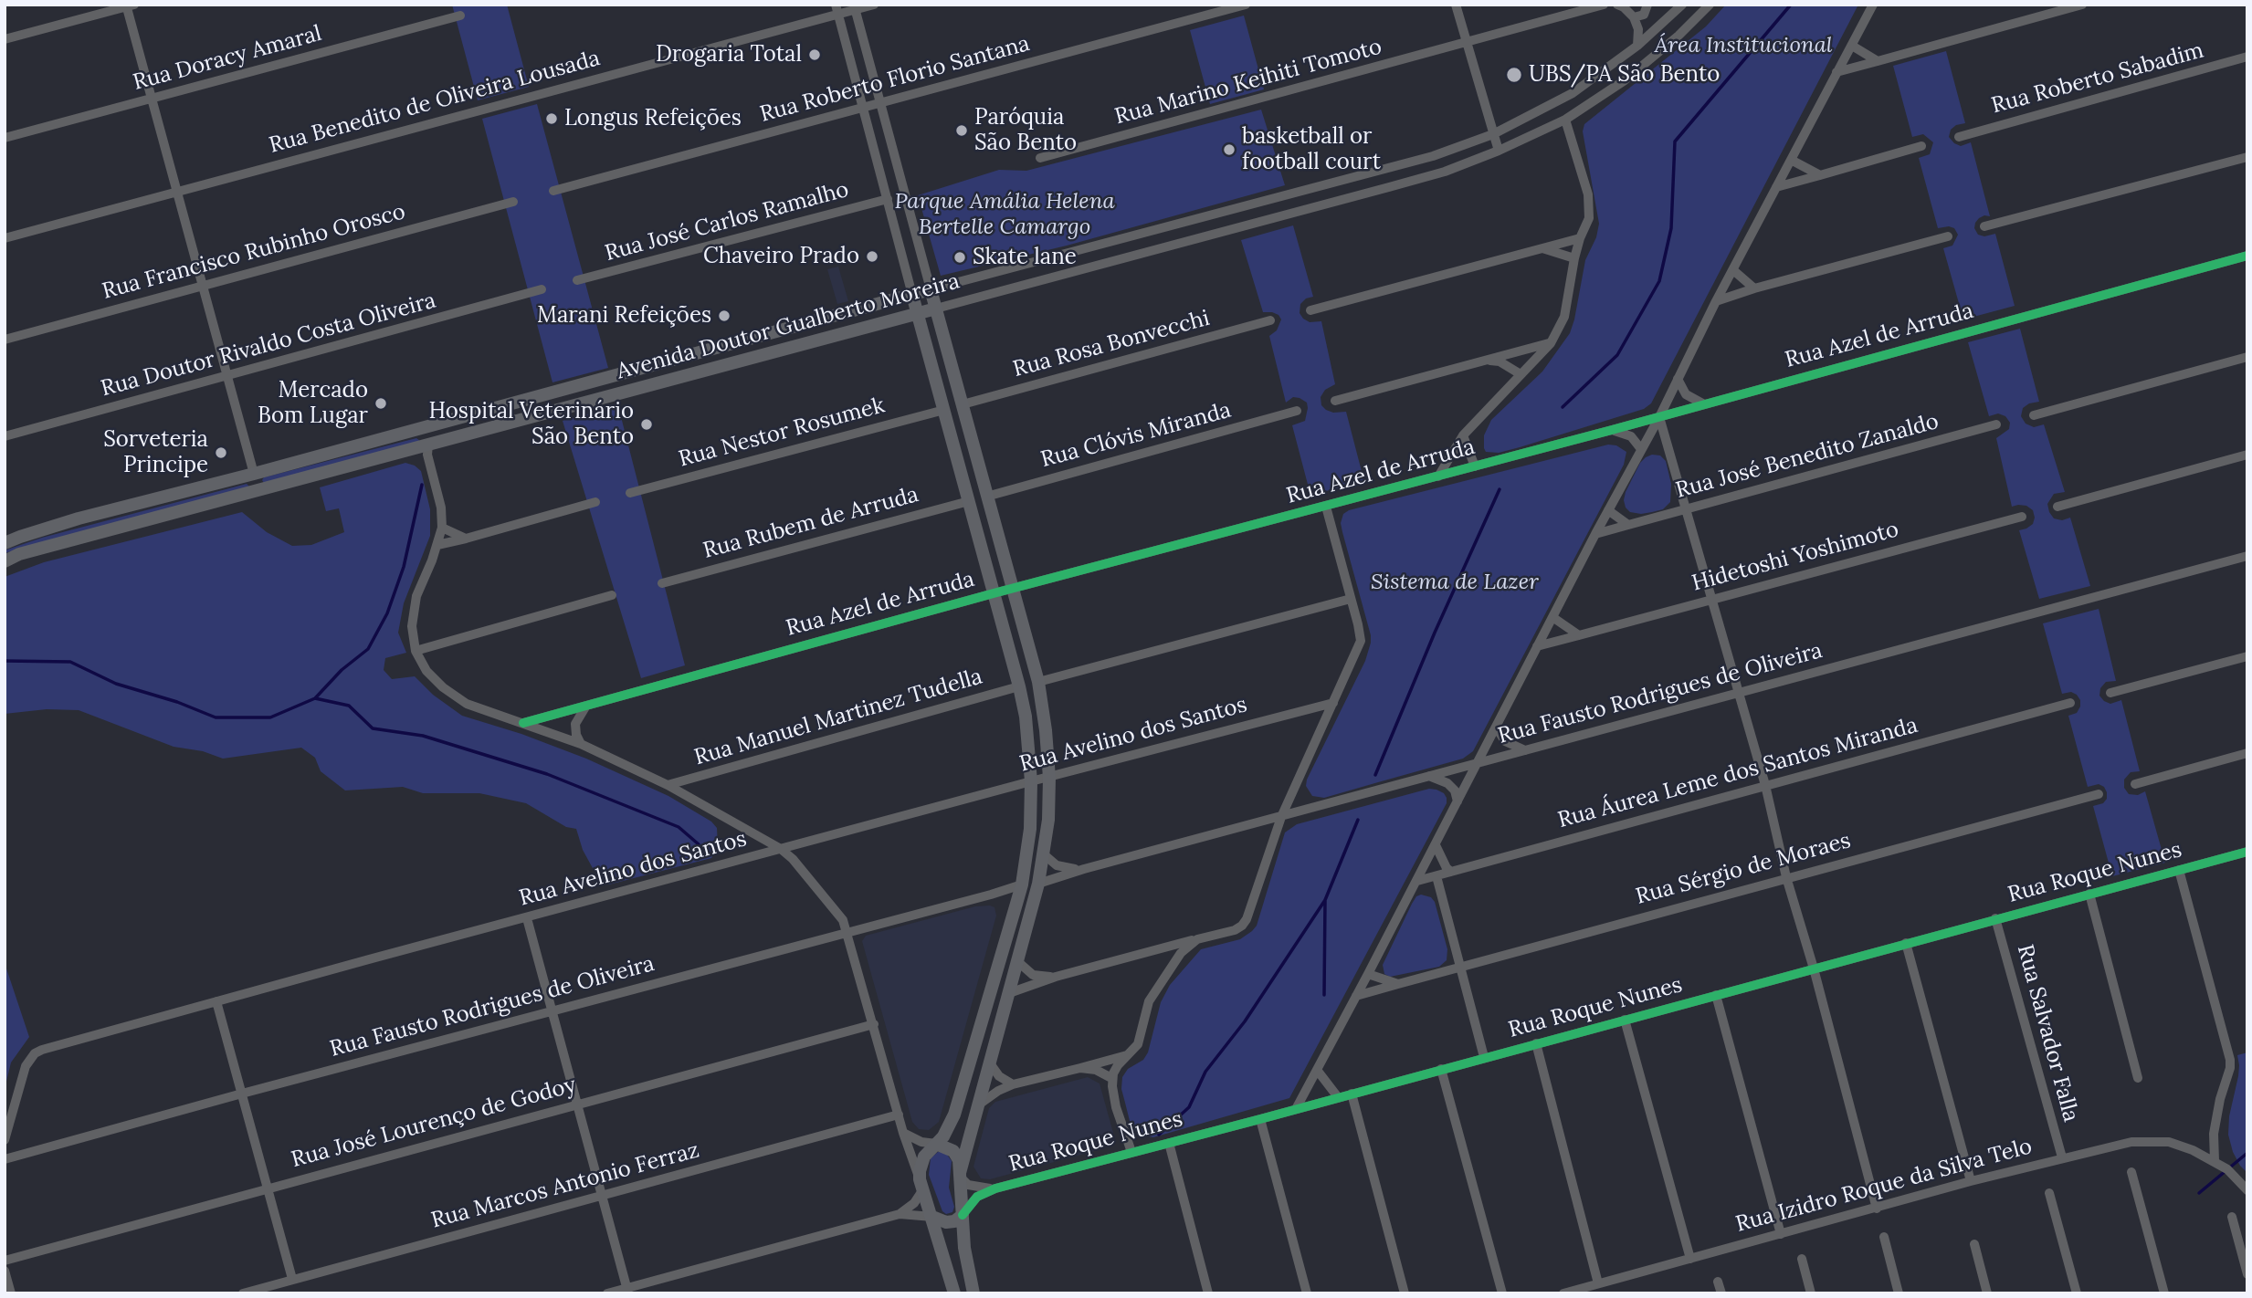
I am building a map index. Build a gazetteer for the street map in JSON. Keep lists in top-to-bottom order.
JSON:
{
  "streets": {
    "main road": ["Avenida Doutor Gualberto Moreira"],
    "street": [
      "Rua Doracy Amaral",
      "Rua Roberto Sabadim",
      "Rua Roberto Florio Santana",
      "Rua Marino Keihiti Tomoto",
      "Rua Benedito de Oliveira Lousada",
      "Rua José Carlos Ramalho",
      "Rua Francisco Rubinho Orosco",
      "Rua Azel de Arruda",
      "Rua Rosa Bonvecchi",
      "Rua Doutor Rivaldo Costa Oliveira",
      "Rua Nestor Rosumek",
      "Rua Clóvis Miranda",
      "Rua José Benedito Zanaldo",
      "Rua Rubem de Arruda",
      "Hidetoshi Yoshimoto",
      "Rua Fausto Rodrigues de Oliveira",
      "Rua Manuel Martinez Tudella",
      "Rua Avelino dos Santos",
      "Rua Áurea Leme dos Santos Miranda",
      "Rua Sérgio de Moraes",
      "Rua Roque Nunes",
      "Rua Salvador Falla",
      "Rua José Lourenço de Godoy",
      "Rua Marcos Antonio Ferraz",
      "Rua Izidro Roque da Silva Telo"
    ]
  },
  "crossings": [
    ["Rua Roque Nunes", "Rua Salvador Falla"],
    ["Rua Salvador Falla", "Rua Izidro Roque da Silva Telo"]
  ],
  "parks": ["Área Institucional", "Parque Amália Helena Bertelle Camargo", "Sistema de Lazer"],
  "places": [
    "Drogaria Total",
    "UBS/PA São Bento",
    "Longus Refeições",
    "Paróquia São Bento",
    "basketball or football court",
    "Chaveiro Prado",
    "Skate lane",
    "Marani Refeições",
    "Mercado Bom Lugar",
    "Hospital Veterinário São Bento",
    "Sorveteria Principe"
  ]
}
